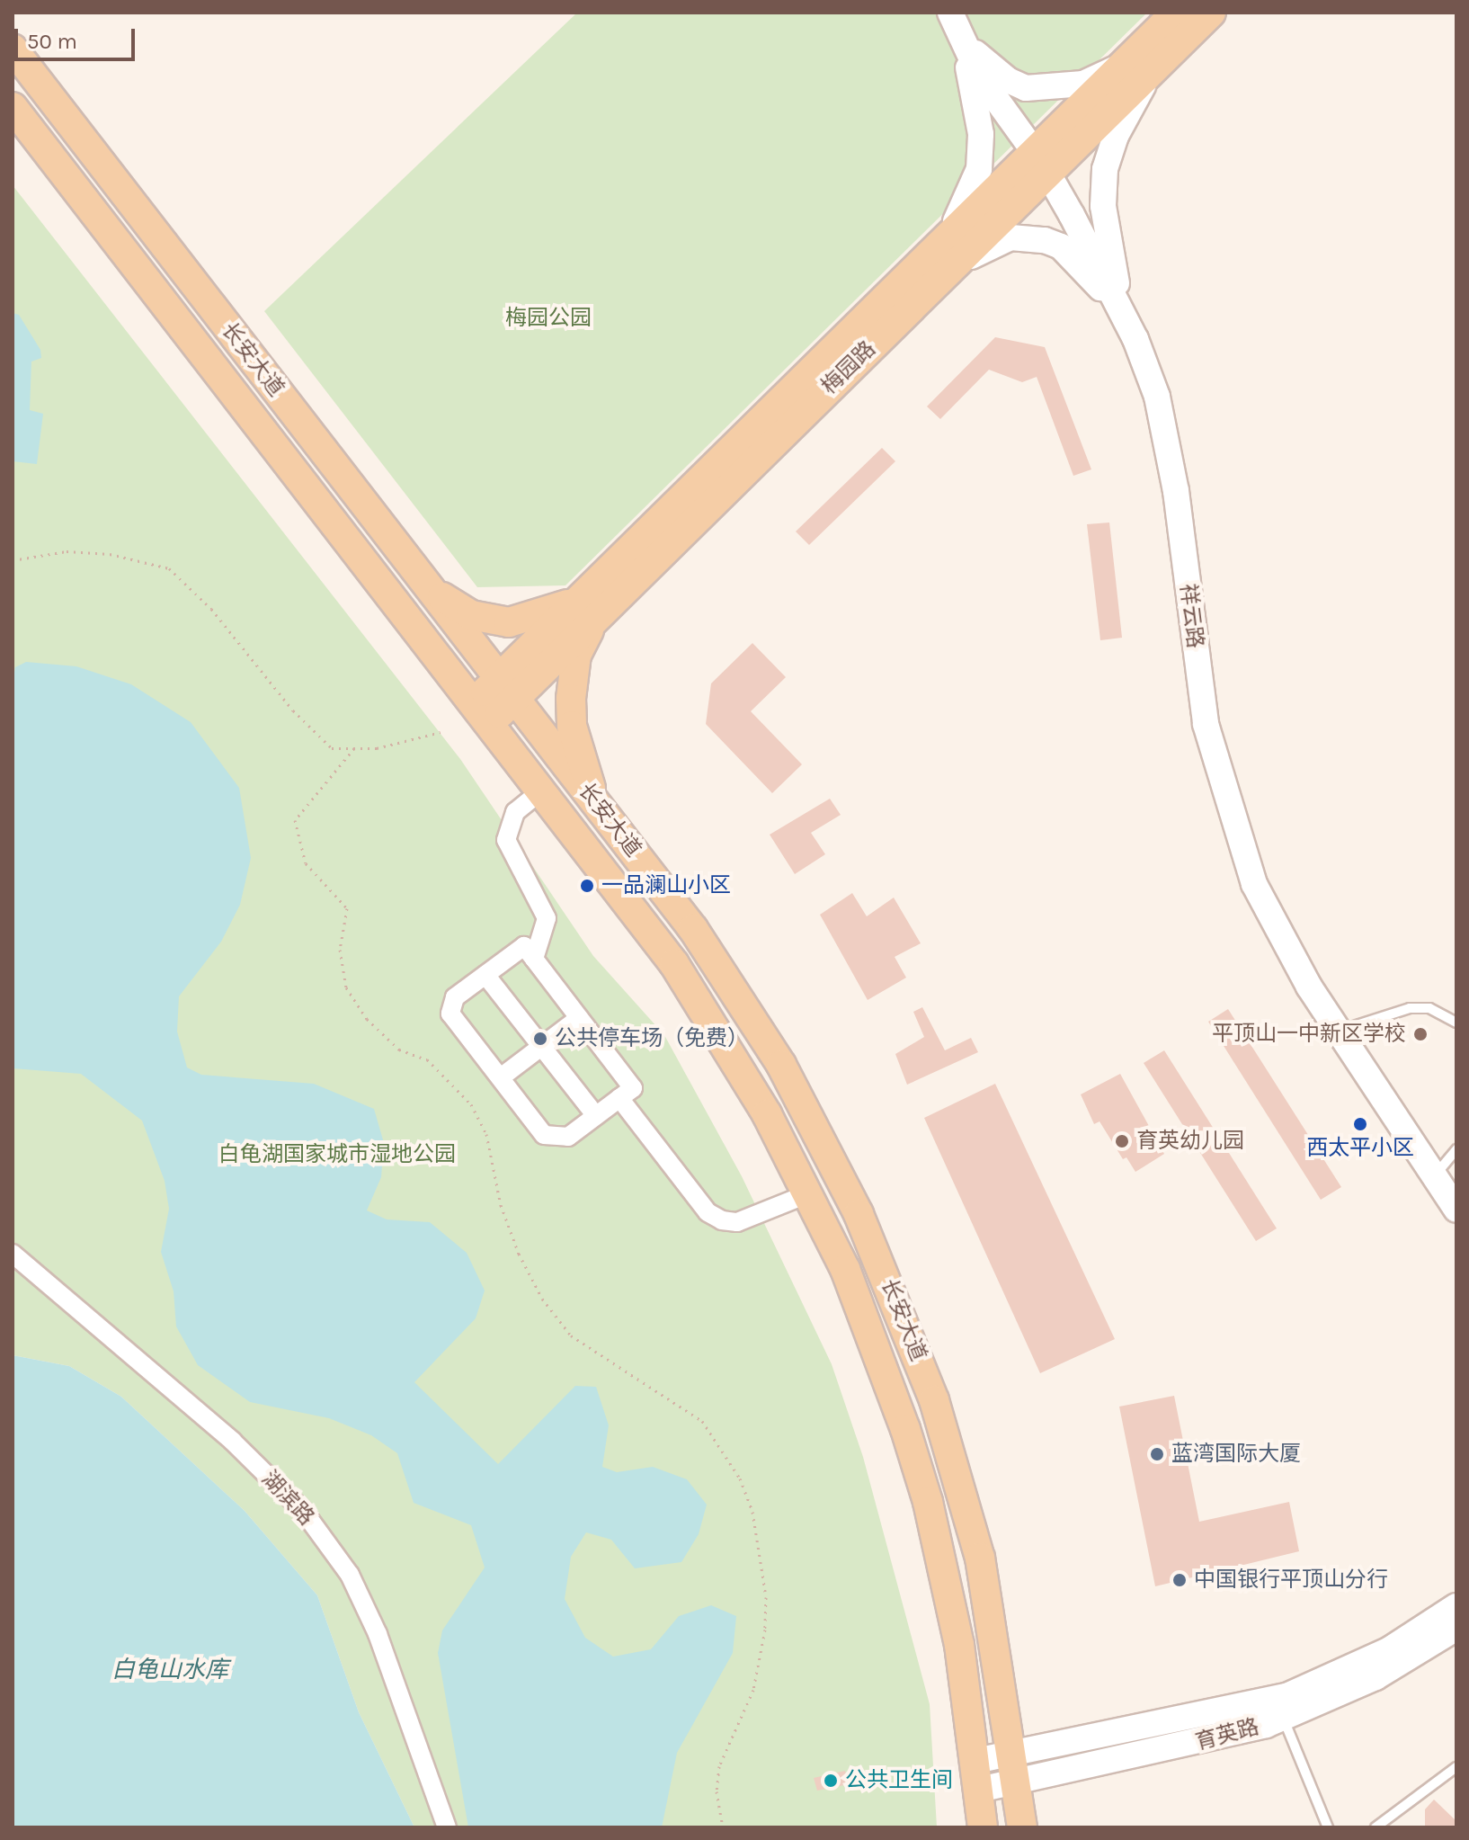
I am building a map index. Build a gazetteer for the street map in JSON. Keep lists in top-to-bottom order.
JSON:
{
  "streets": {
    "main road": [
      "长安大道",
      "梅园路",
      "祥云路",
      "育英路"
    ],
    "street": ["湖滨路"]
  },
  "crossings": [
    ["长安大道", "梅园路"],
    ["长安大道", "育英路"],
    ["梅园路", "祥云路"]
  ],
  "water": ["白龟山水库"],
  "parks": ["梅园公园", "白龟湖国家城市湿地公园"],
  "places": [
    "一品澜山小区",
    "平顶山一中新区学校",
    "公共停车场（免费）",
    "西太平小区",
    "育英幼儿园",
    "蓝湾国际大厦",
    "中国银行平顶山分行",
    "公共卫生间"
  ],
  "scale_bar": "50 m"
}
